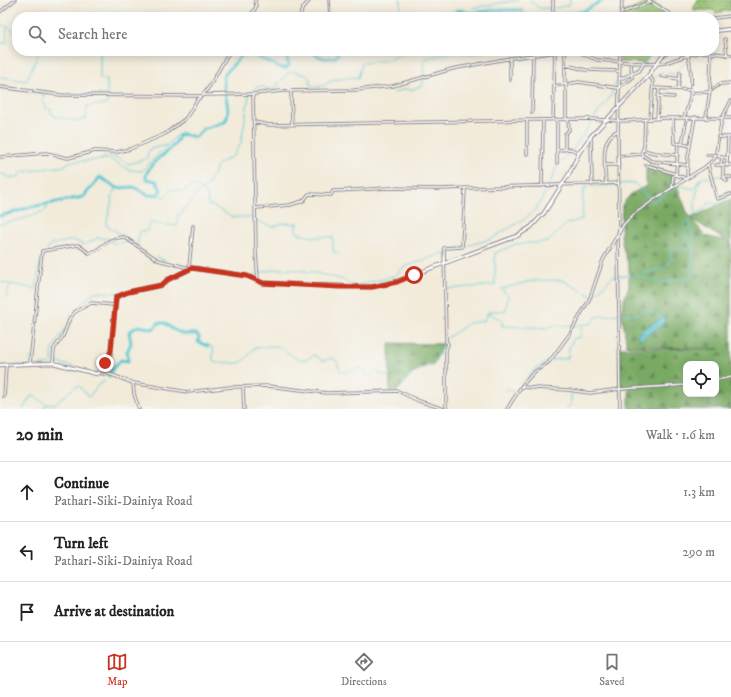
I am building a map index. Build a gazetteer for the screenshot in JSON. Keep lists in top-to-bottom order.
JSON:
{
  "page": {
    "search": "Search here",
    "heading": ["20 min", "Walk · 1.6 km"],
    "list": [
      ["Continue", "Pathari-Siki-Dainiya Road", "1.3 km"],
      ["Turn left", "Pathari-Siki-Dainiya Road", "290 m"],
      "Arrive at destination"
    ],
    "nav": ["Map", "Directions", "Saved"]
  }
}
